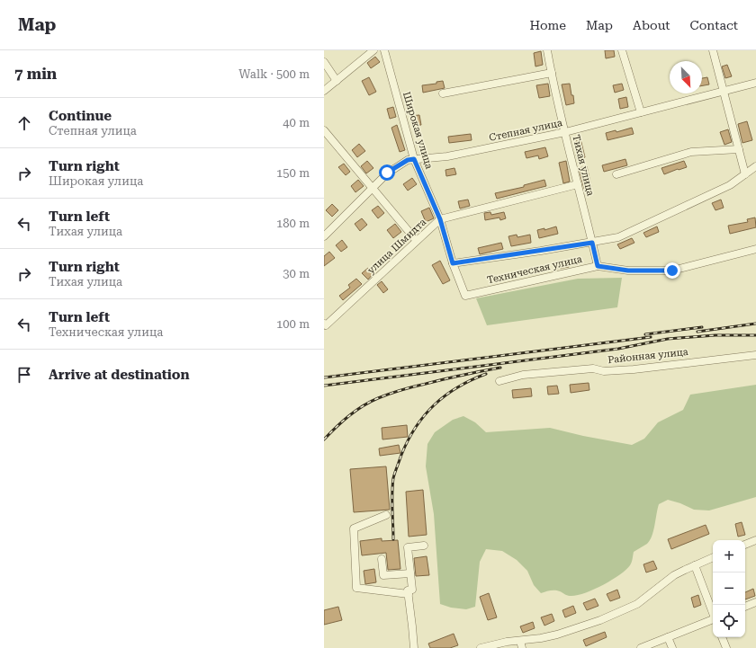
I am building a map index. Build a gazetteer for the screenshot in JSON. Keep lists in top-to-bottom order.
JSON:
{
  "streets": {
    "street": [
      "Широкая улица",
      "Степная улица",
      "Тихая улица",
      "улица Шмидта",
      "Техническая улица",
      "Районная улица"
    ]
  },
  "crossings": [
    ["Широкая улица", "Степная улица"],
    ["Широкая улица", "улица Шмидта"],
    ["Широкая улица", "Техническая улица"],
    ["Степная улица", "Тихая улица"],
    ["Тихая улица", "улица Шмидта"],
    ["Тихая улица", "Техническая улица"]
  ],
  "north": "bottom right",
  "page": {
    "header": "Map",
    "nav": [
      "Home",
      "Map",
      "About",
      "Contact"
    ],
    "heading": ["7 min", "Walk · 500 m"],
    "list": [
      ["Continue", "Степная улица", "40 m"],
      ["Turn right", "Широкая улица", "150 m"],
      ["Turn left", "Тихая улица", "180 m"],
      ["Turn right", "Тихая улица", "30 m"],
      ["Turn left", "Техническая улица", "100 m"],
      "Arrive at destination"
    ],
    "map_buttons": ["+", "−"]
  }
}
